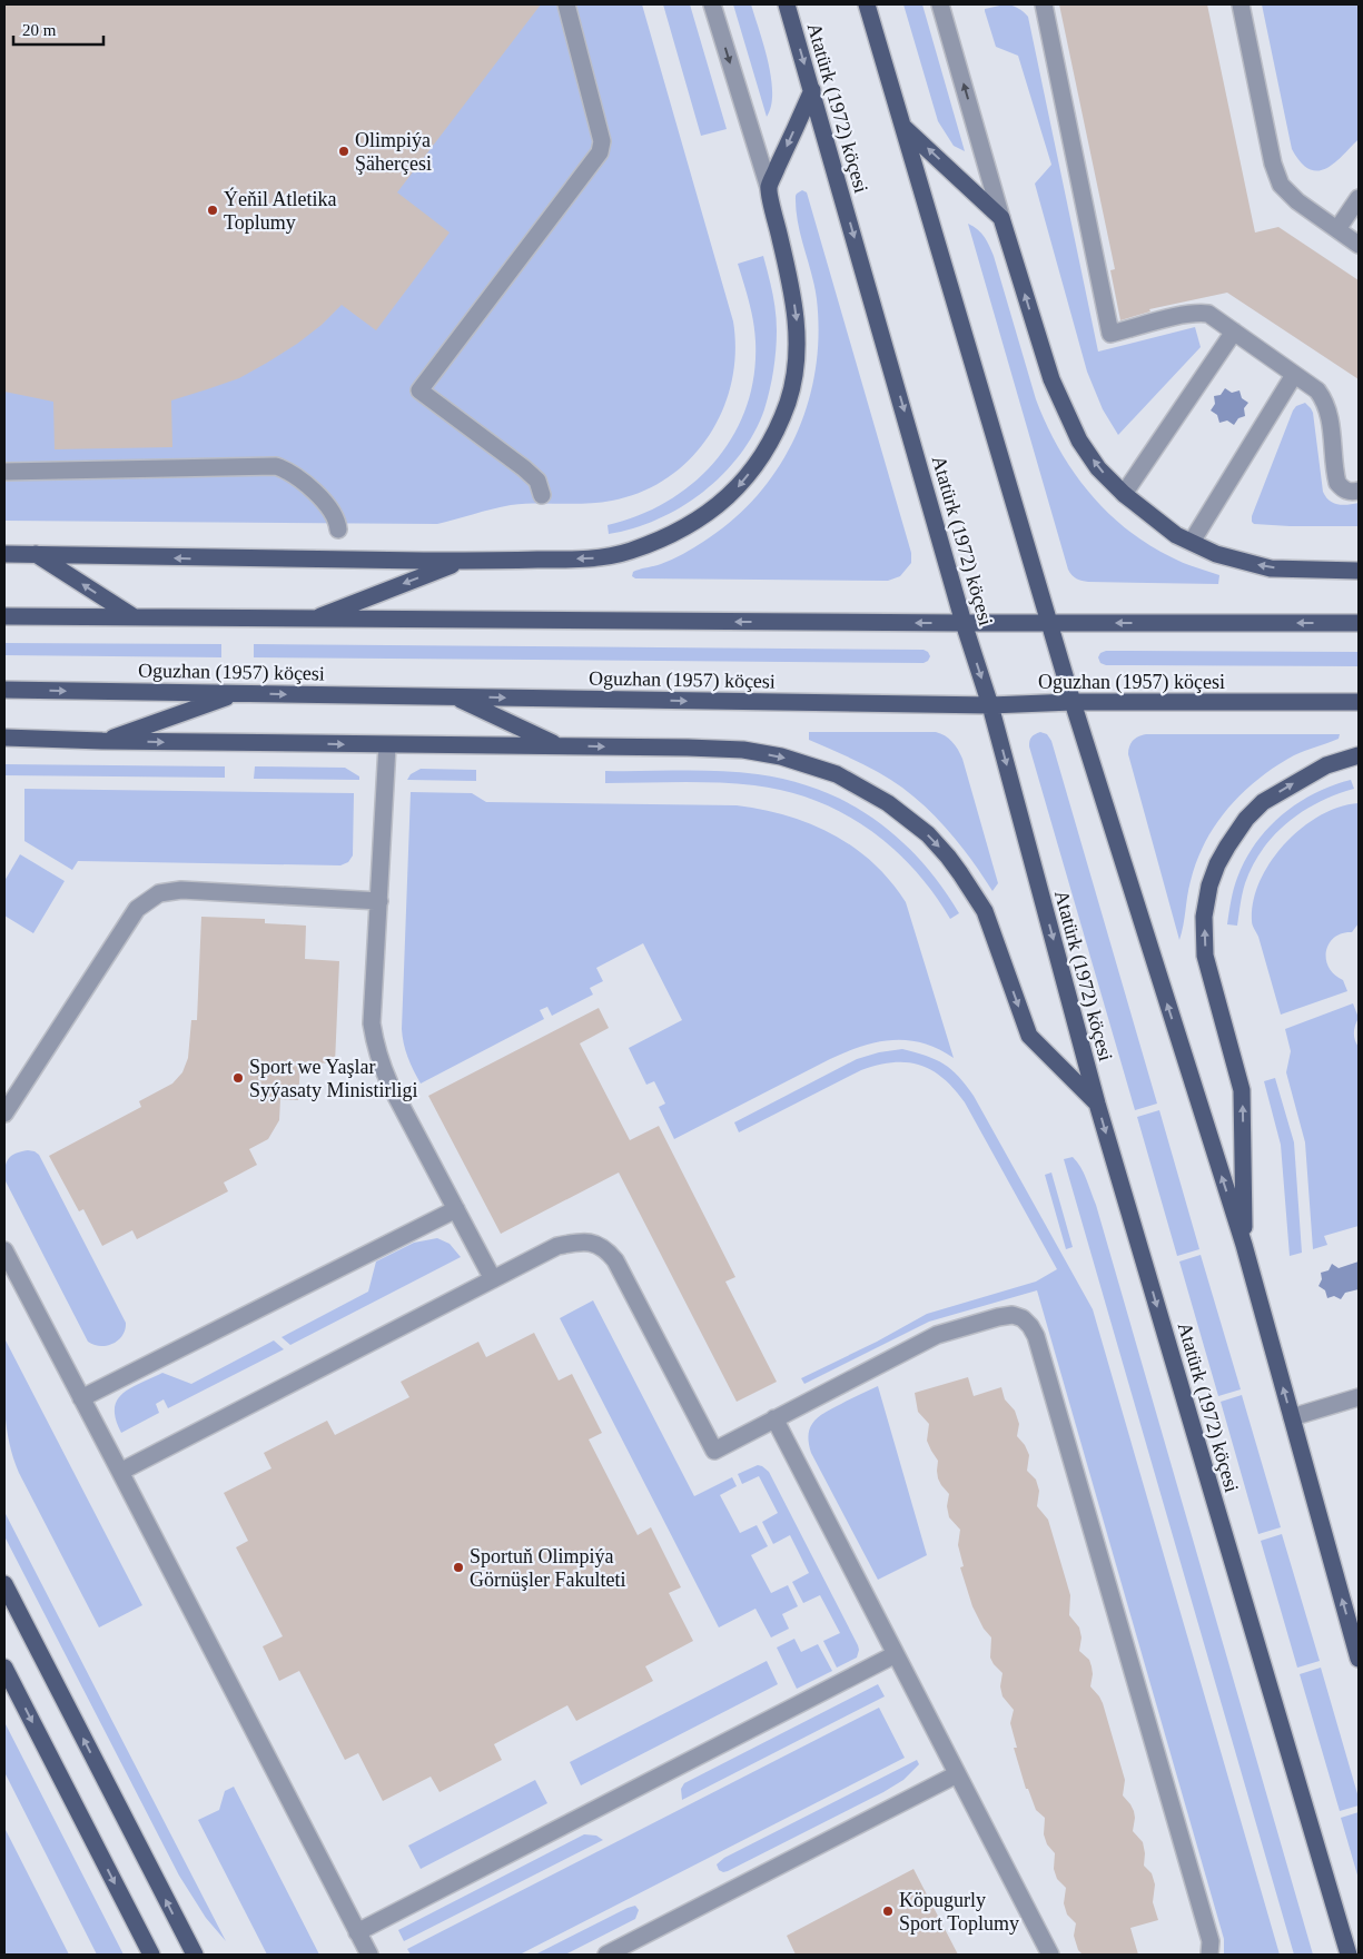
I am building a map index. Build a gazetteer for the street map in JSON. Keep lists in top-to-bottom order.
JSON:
{
  "streets": {
    "main road": ["Atatürk (1972) köçesi", "Oguzhan (1957) köçesi"]
  },
  "crossings": [
    ["Atatürk (1972) köçesi", "Oguzhan (1957) köçesi"]
  ],
  "places": [
    "Olimpiýa Şäherçesi",
    "Ýeňil Atletika Toplumy",
    "Sport we Yaşlar Syýasaty Ministirligi",
    "Sportuň Olimpiýa Görnüşler Fakulteti",
    "Köpugurly Sport Toplumy"
  ],
  "scale_bar": "20 m"
}
